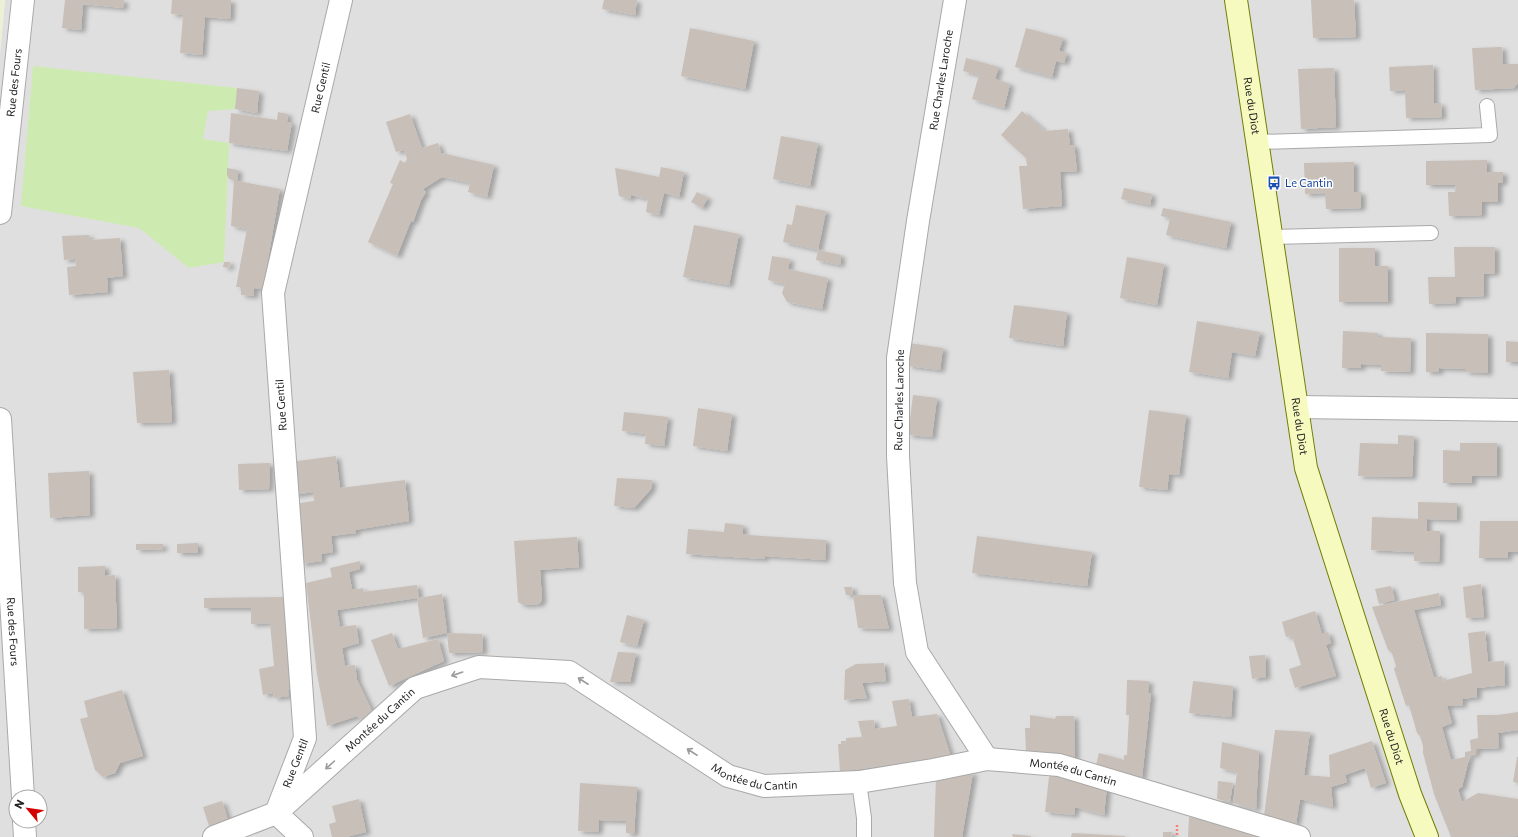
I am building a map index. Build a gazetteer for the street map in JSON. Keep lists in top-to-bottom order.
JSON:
{
  "streets": {
    "street": [
      "Rue Charles Laroche",
      "Rue des Fours",
      "Rue Gentil",
      "Rue du Diot",
      "Montée du Cantin"
    ]
  },
  "crossings": [
    ["Rue Charles Laroche", "Montée du Cantin"],
    ["Rue Gentil", "Montée du Cantin"]
  ],
  "one_way": ["Montée du Cantin"],
  "places": {
    "bus stop": ["Le Cantin"]
  },
  "north": "top left"
}
